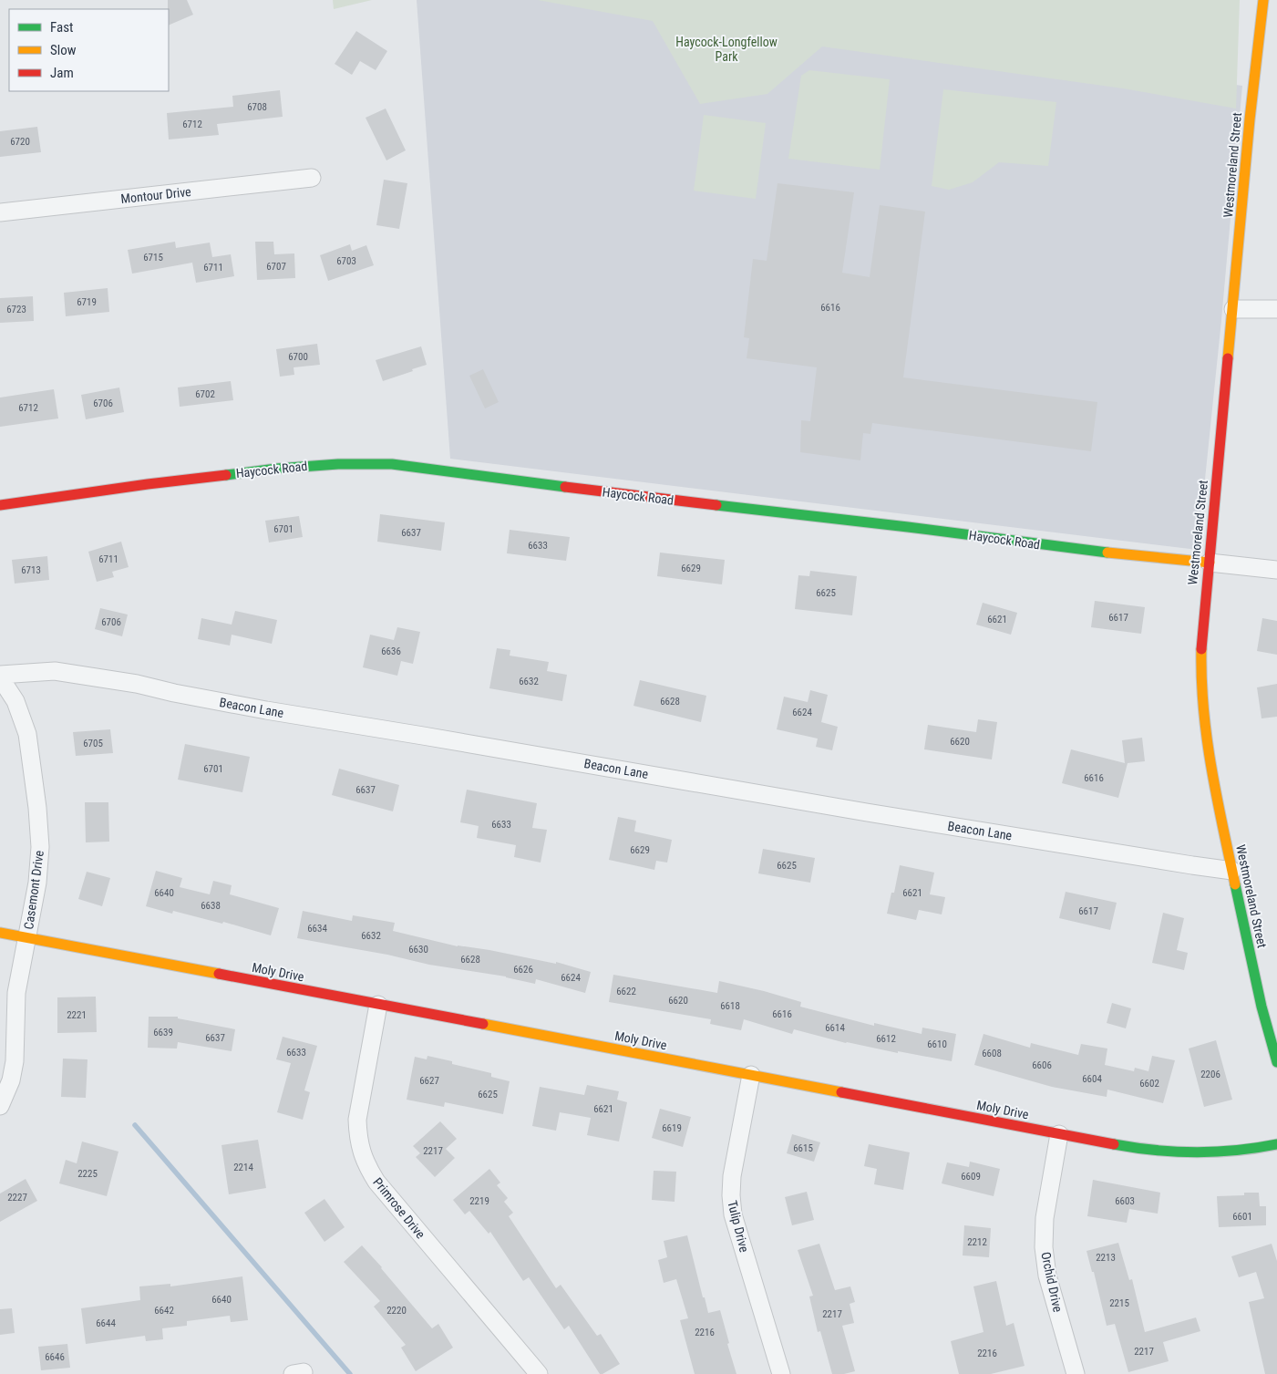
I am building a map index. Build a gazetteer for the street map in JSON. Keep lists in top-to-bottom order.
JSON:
{
  "streets": {
    "main road": ["Westmoreland Street", "Haycock Road", "Moly Drive"],
    "street": [
      "Montour Drive",
      "Beacon Lane",
      "Casemont Drive",
      "Primrose Drive",
      "Tulip Drive",
      "Orchid Drive"
    ]
  },
  "crossings": [
    ["Westmoreland Street", "Haycock Road"],
    ["Westmoreland Street", "Beacon Lane"],
    ["Beacon Lane", "Casemont Drive"],
    ["Casemont Drive", "Moly Drive"],
    ["Moly Drive", "Primrose Drive"],
    ["Moly Drive", "Tulip Drive"],
    ["Moly Drive", "Orchid Drive"]
  ],
  "parks": ["Haycock-Longfellow Park"],
  "house_numbers": [
    "6708",
    "6712",
    "6720",
    "6715",
    "6703",
    "6707",
    "6711",
    "6719",
    "6616",
    "6723",
    "6700",
    "6702",
    "6706",
    "6712",
    "6701",
    "6637",
    "6633",
    "6711",
    "6629",
    "6713",
    "6625",
    "6617",
    "6621",
    "6706",
    "6636",
    "6632",
    "6628",
    "6624",
    "6620",
    "6705",
    "6701",
    "6616",
    "6637",
    "6633",
    "6629",
    "6625",
    "6640",
    "6621",
    "6638",
    "6617",
    "6634",
    "6632",
    "6630",
    "6628",
    "6626",
    "6624",
    "6622",
    "6620",
    "6618",
    "6616",
    "2221",
    "6614",
    "6639",
    "6637",
    "6612",
    "6610",
    "6633",
    "6608",
    "6606",
    "2206",
    "6604",
    "6627",
    "6602",
    "6625",
    "6621",
    "6619",
    "6615",
    "2217",
    "2214",
    "2225",
    "6609",
    "2227",
    "2219",
    "6603",
    "6601",
    "2212",
    "2213",
    "6640",
    "2215",
    "6642",
    "2220",
    "2217",
    "6644",
    "2216",
    "2217",
    "2216",
    "6646"
  ],
  "legend": ["Fast", "Slow", "Jam"]
}
